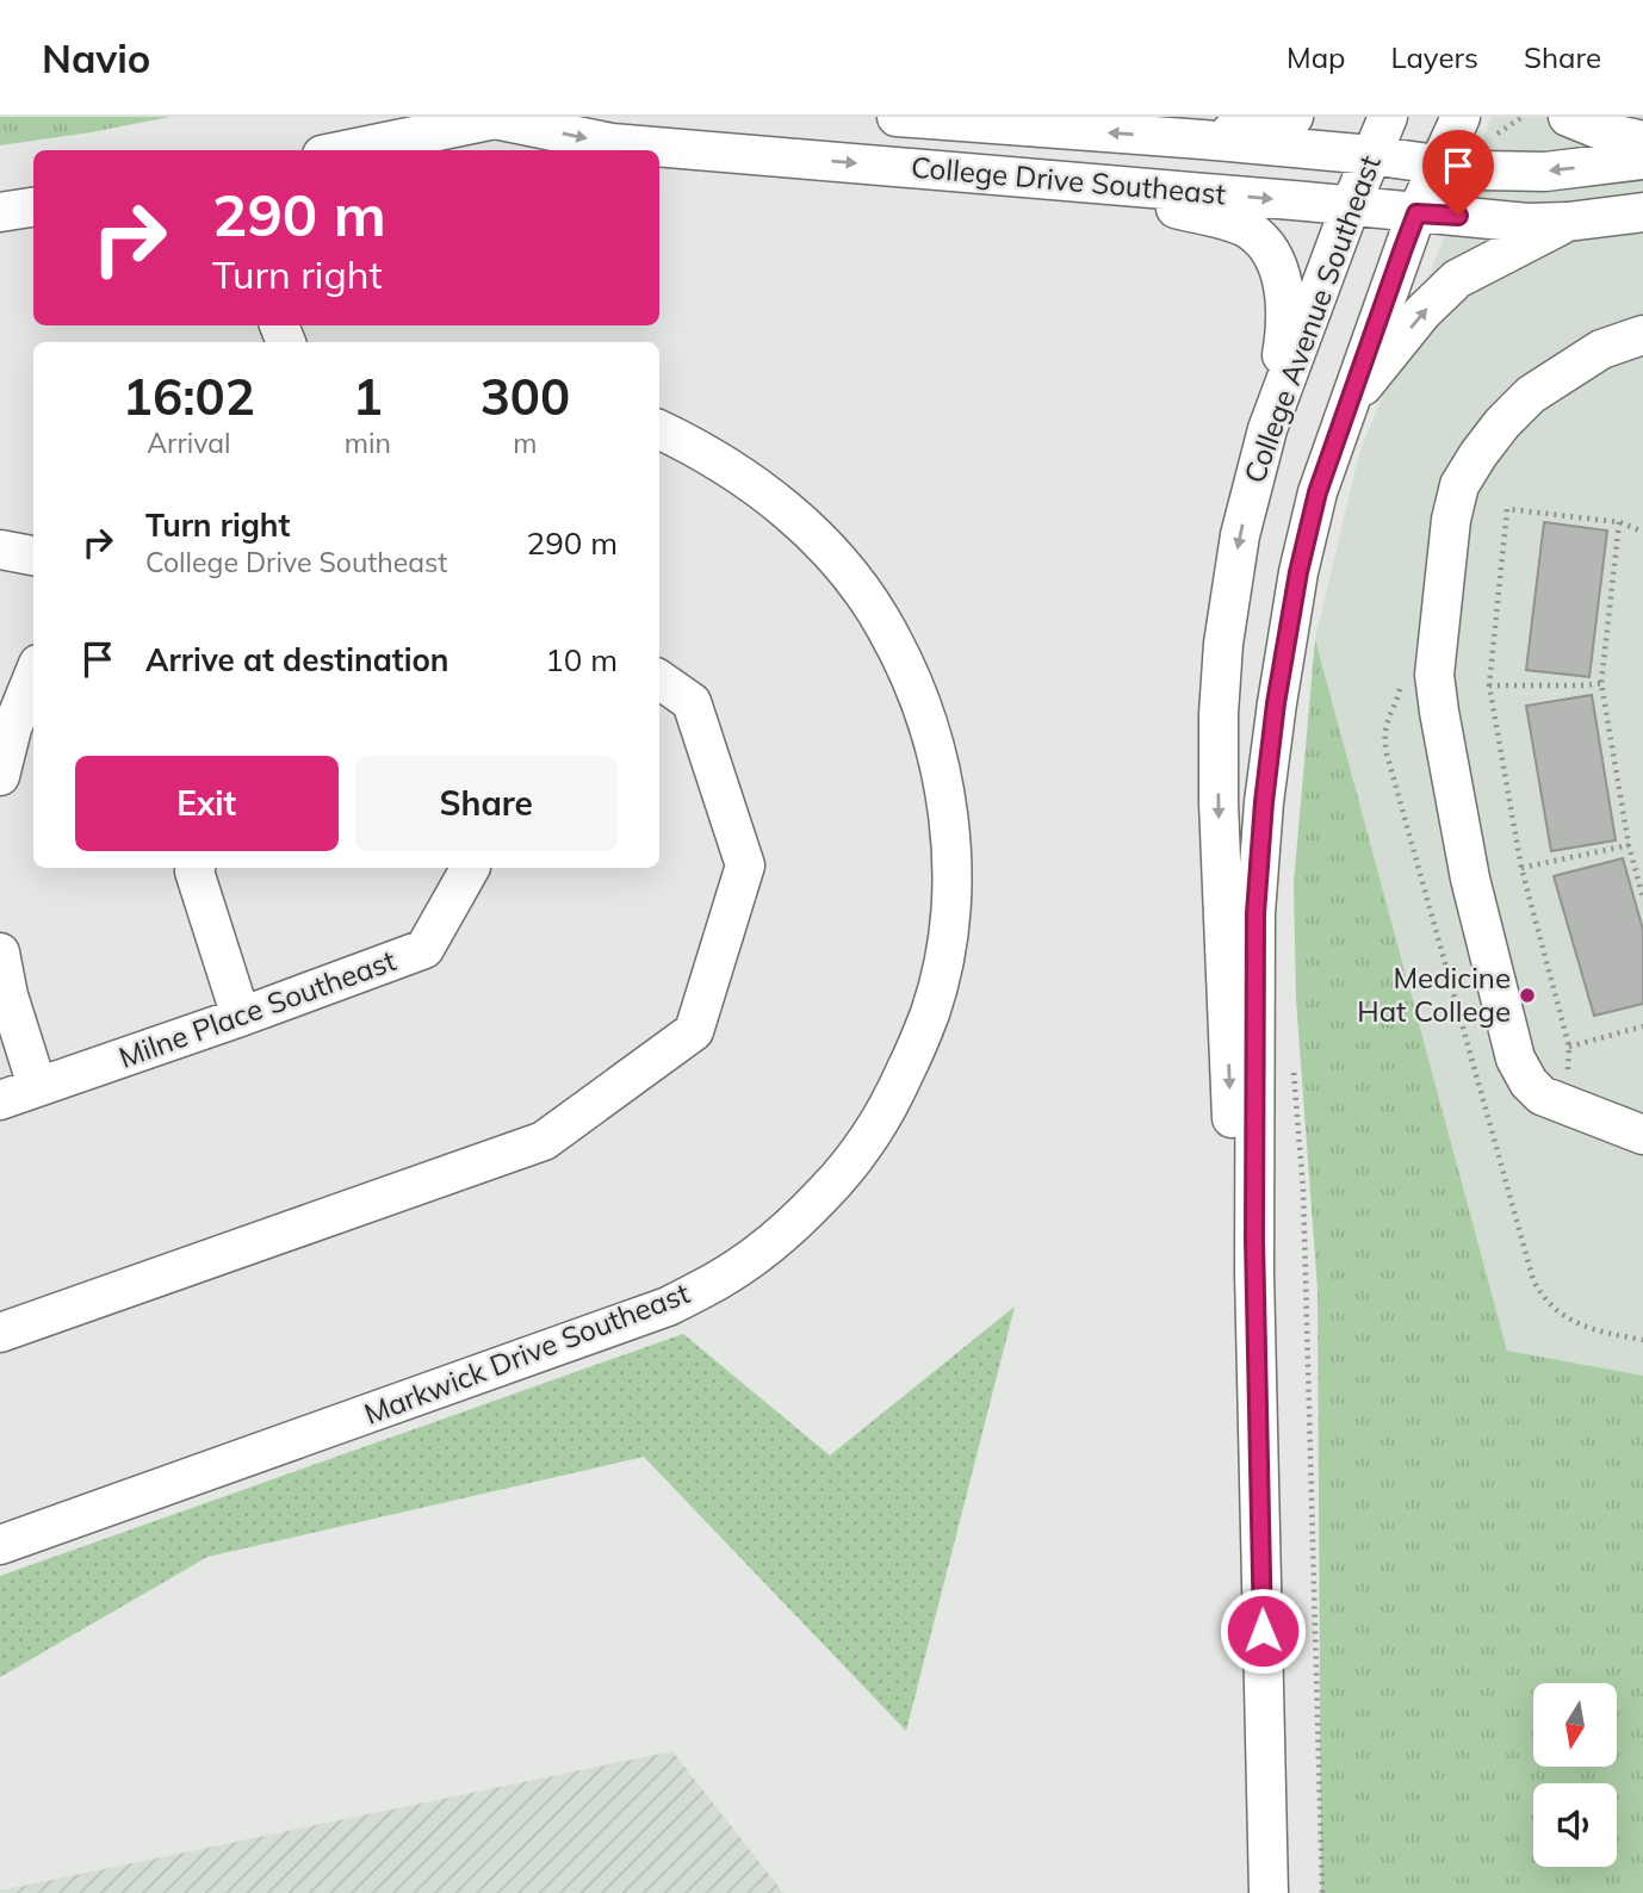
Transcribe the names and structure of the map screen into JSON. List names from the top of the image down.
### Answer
{
  "streets": {
    "street": [
      "College Drive Southeast",
      "College Avenue Southeast",
      "Milne Place Southeast",
      "Markwick Drive Southeast"
    ]
  },
  "crossings": [
    ["College Drive Southeast", "College Avenue Southeast"]
  ],
  "places": ["Medicine Hat College"],
  "north": "bottom",
  "page": {
    "header": "Navio",
    "nav": ["Map", "Layers", "Share"],
    "turn": ["290 m", "Turn right"],
    "eta": [
      "16:02",
      "Arrival",
      "1",
      "min",
      "300",
      "m"
    ],
    "list": [
      {
        "name": "Turn right",
        "note": "College Drive Southeast",
        "value": "290 m"
      },
      {
        "name": "Arrive at destination",
        "value": "10 m"
      }
    ],
    "buttons": ["Exit", "Share"]
  }
}
